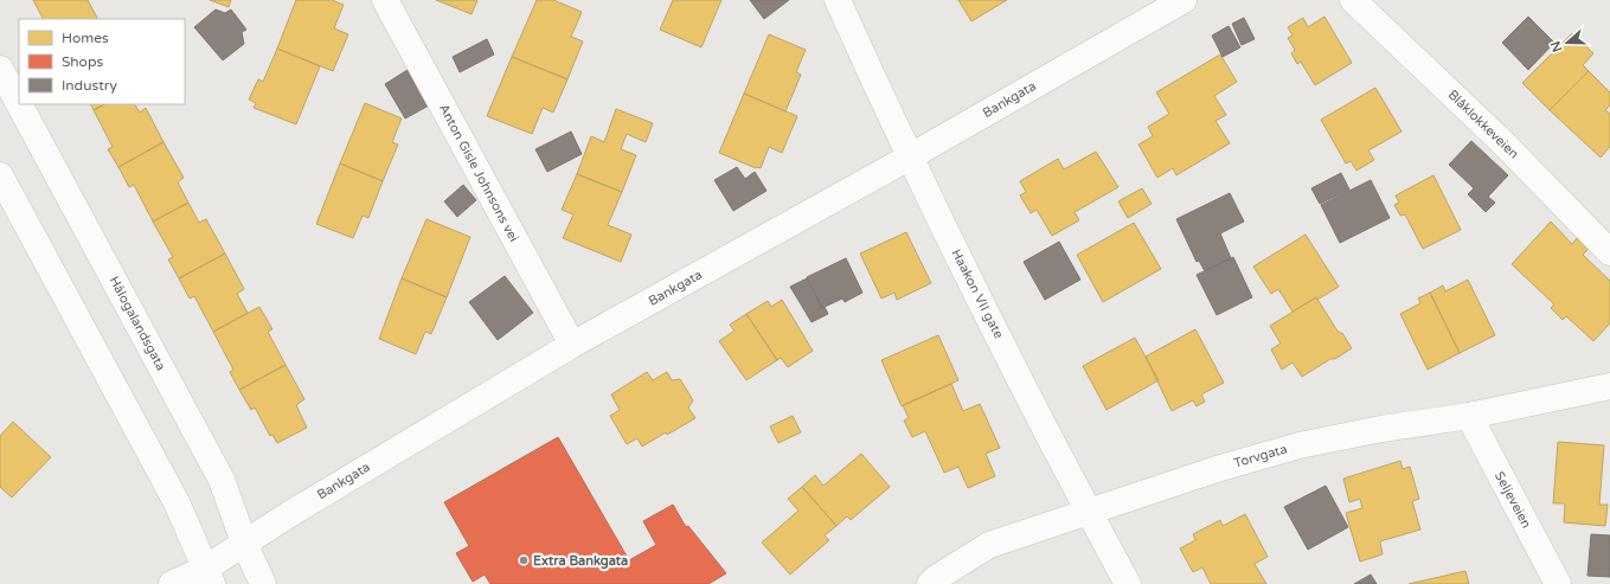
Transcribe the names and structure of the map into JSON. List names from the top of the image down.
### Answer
{
  "streets": {
    "street": [
      "Bankgata",
      "Blåklokkeveien",
      "Anton Gisle Johnsons vei",
      "Haakon VII gate",
      "Hålogalandsgata",
      "Torvgata",
      "Seljeveien"
    ]
  },
  "crossings": [
    ["Bankgata", "Anton Gisle Johnsons vei"],
    ["Bankgata", "Haakon VII gate"],
    ["Bankgata", "Hålogalandsgata"],
    ["Haakon VII gate", "Torvgata"],
    ["Torvgata", "Seljeveien"]
  ],
  "places": ["Extra Bankgata"],
  "legend": ["Homes", "Shops", "Industry"],
  "north": "left"
}
